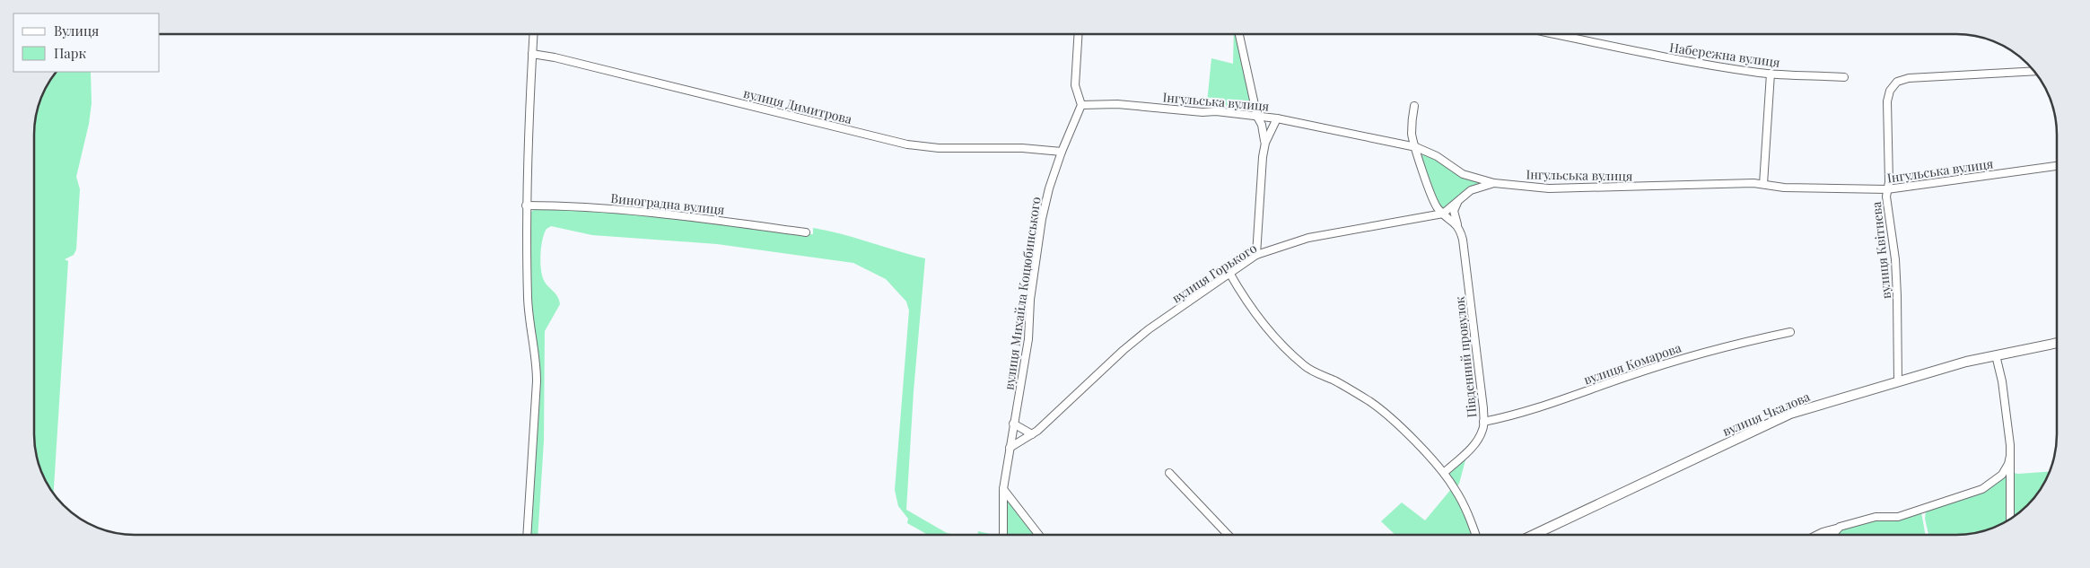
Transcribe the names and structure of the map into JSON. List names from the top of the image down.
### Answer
{
  "streets": {
    "street": [
      "Набережна вулиця",
      "Інгульська вулиця",
      "вулиця Димитрова",
      "Виноградна вулиця",
      "вулиця Квітнева",
      "вулиця Горького",
      "вулиця Михайла Коцюбинського",
      "Південний провулок",
      "вулиця Комарова",
      "вулиця Чкалова"
    ]
  },
  "crossings": [
    ["Інгульська вулиця", "вулиця Квітнева"],
    ["Інгульська вулиця", "вулиця Горького"],
    ["Інгульська вулиця", "вулиця Михайла Коцюбинського"],
    ["вулиця Димитрова", "вулиця Михайла Коцюбинського"],
    ["вулиця Квітнева", "вулиця Чкалова"],
    ["вулиця Горького", "вулиця Михайла Коцюбинського"],
    ["вулиця Горького", "Південний провулок"],
    ["Південний провулок", "вулиця Комарова"]
  ],
  "legend": ["Вулиця", "Парк"]
}
